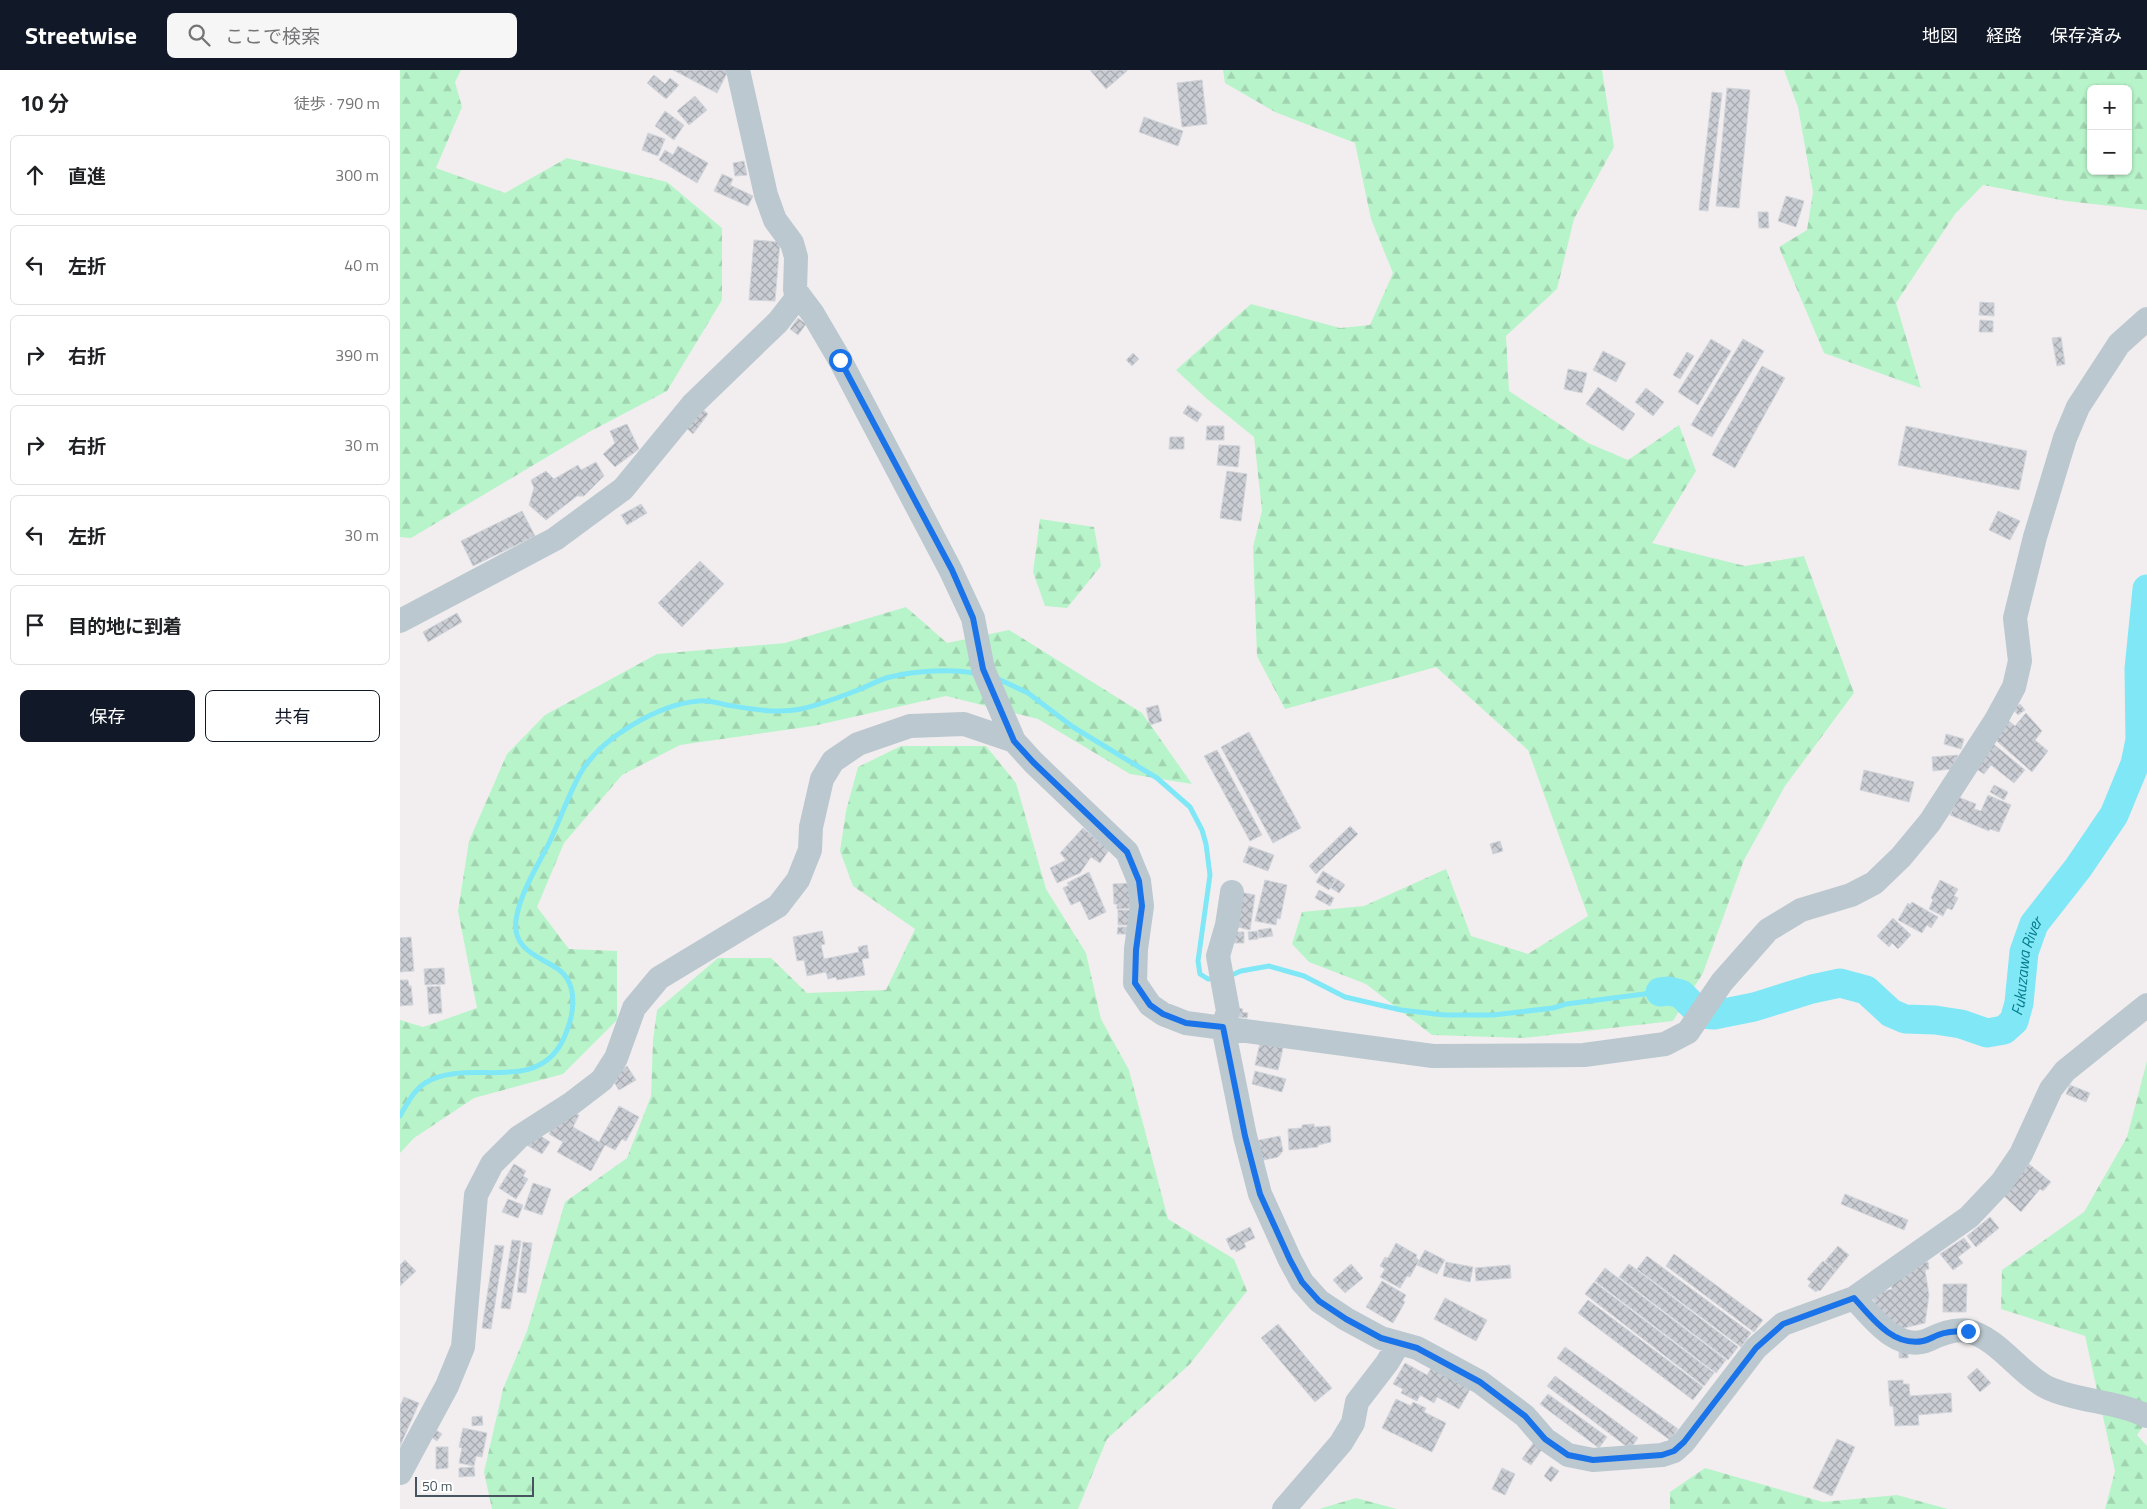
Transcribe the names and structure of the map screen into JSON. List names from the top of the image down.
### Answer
{
  "water": ["Fukuzawa River"],
  "scale_bar": "50 m",
  "page": {
    "header": "Streetwise",
    "search": "ここで検索",
    "nav": ["地図", "経路", "保存済み"],
    "heading": ["10 分", "徒歩 · 790 m"],
    "map_buttons": ["+", "−"],
    "list": [
      ["直進", "300 m"],
      ["左折", "40 m"],
      ["右折", "390 m"],
      ["右折", "30 m"],
      ["左折", "30 m"],
      "目的地に到着"
    ],
    "buttons": ["保存", "共有"],
    "scale": "50 m"
  }
}
